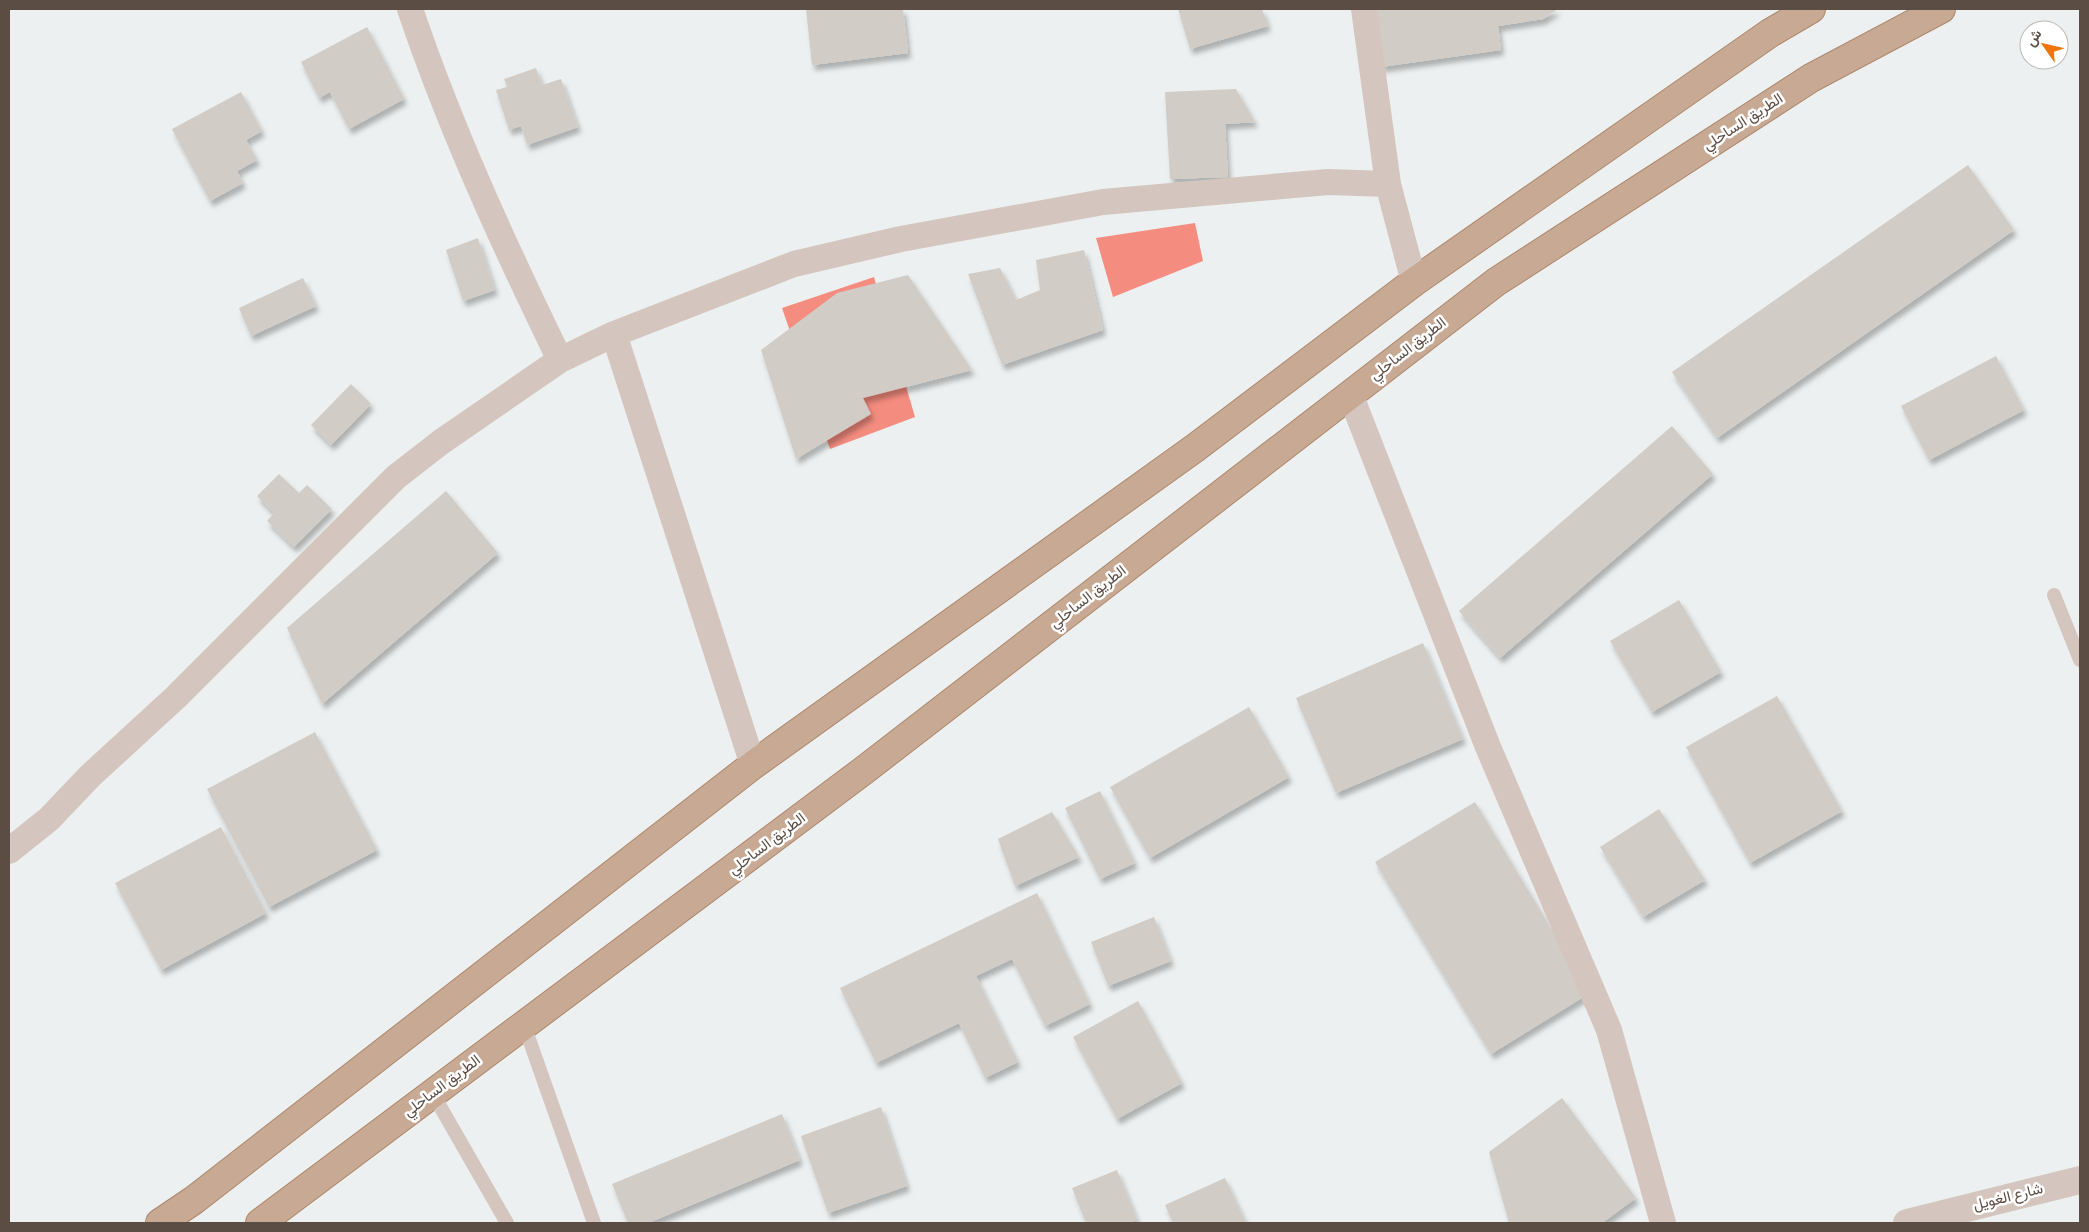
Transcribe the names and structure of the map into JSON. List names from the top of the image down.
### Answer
{
  "streets": {
    "highway": ["الطريق الساحلي"],
    "street": ["شارع الغويل"]
  },
  "north": "top left"
}
